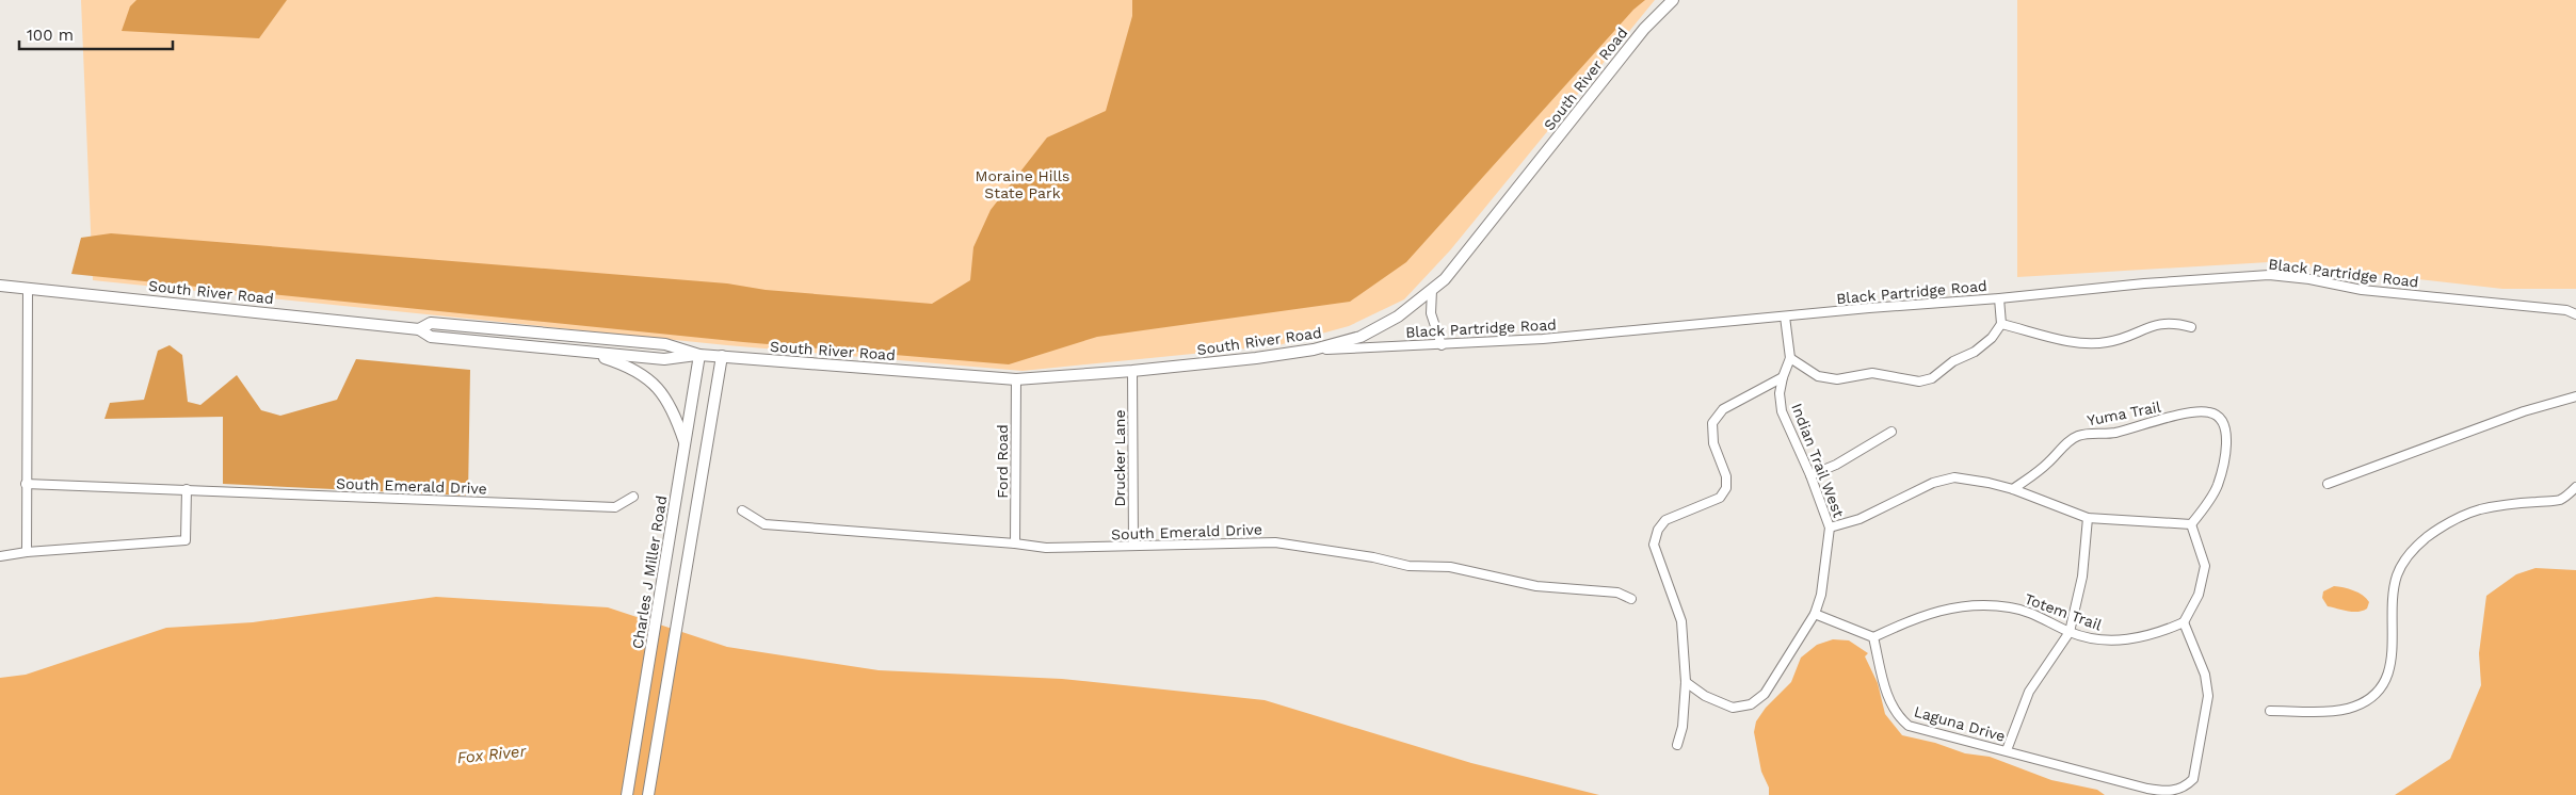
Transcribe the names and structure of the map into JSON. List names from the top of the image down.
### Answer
{
  "streets": {
    "street": [
      "South River Road",
      "Black Partridge Road",
      "Yuma Trail",
      "Drucker Lane",
      "Indian Trail West",
      "Ford Road",
      "South Emerald Drive",
      "Charles J Miller Road",
      "Totem Trail",
      "Laguna Drive"
    ]
  },
  "crossings": [
    ["South River Road", "Black Partridge Road"],
    ["South River Road", "Drucker Lane"],
    ["South River Road", "Ford Road"],
    ["South River Road", "Charles J Miller Road"],
    ["Black Partridge Road", "Indian Trail West"],
    ["Drucker Lane", "South Emerald Drive"],
    ["Ford Road", "South Emerald Drive"],
    ["Totem Trail", "Laguna Drive"]
  ],
  "water": ["Fox River"],
  "parks": ["Moraine Hills State Park"],
  "scale_bar": "100 m"
}
